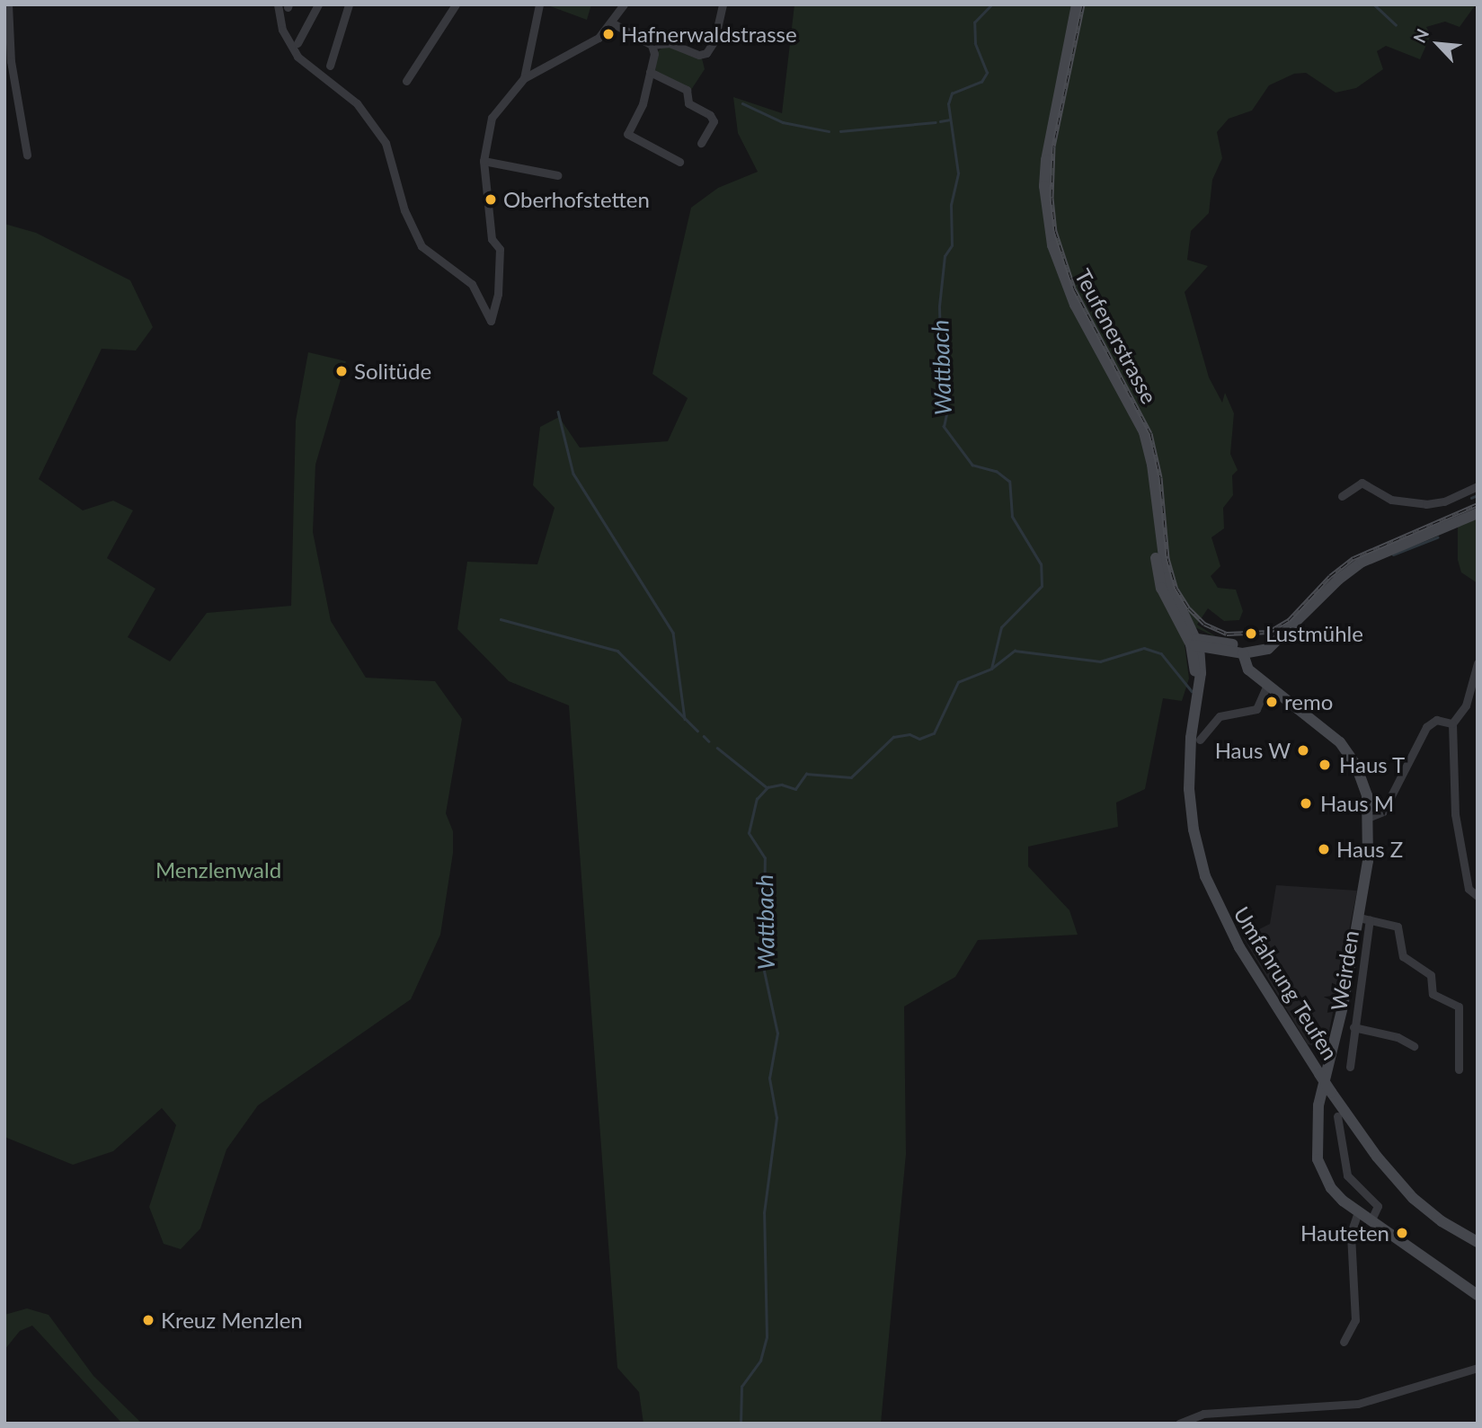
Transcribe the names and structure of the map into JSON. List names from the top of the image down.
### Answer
{
  "streets": {
    "main road": ["Teufenerstrasse", "Umfahrung Teufen"],
    "street": ["Weirden"]
  },
  "crossings": [
    ["Teufenerstrasse", "Umfahrung Teufen"]
  ],
  "water": ["Wattbach"],
  "parks": ["Menzlenwald"],
  "places": [
    "Hafnerwaldstrasse",
    "Oberhofstetten",
    "Solitüde",
    "Lustmühle",
    "remo",
    "Haus W",
    "Haus T",
    "Haus M",
    "Haus Z",
    "Hauteten",
    "Kreuz Menzlen"
  ],
  "north": "top left"
}
